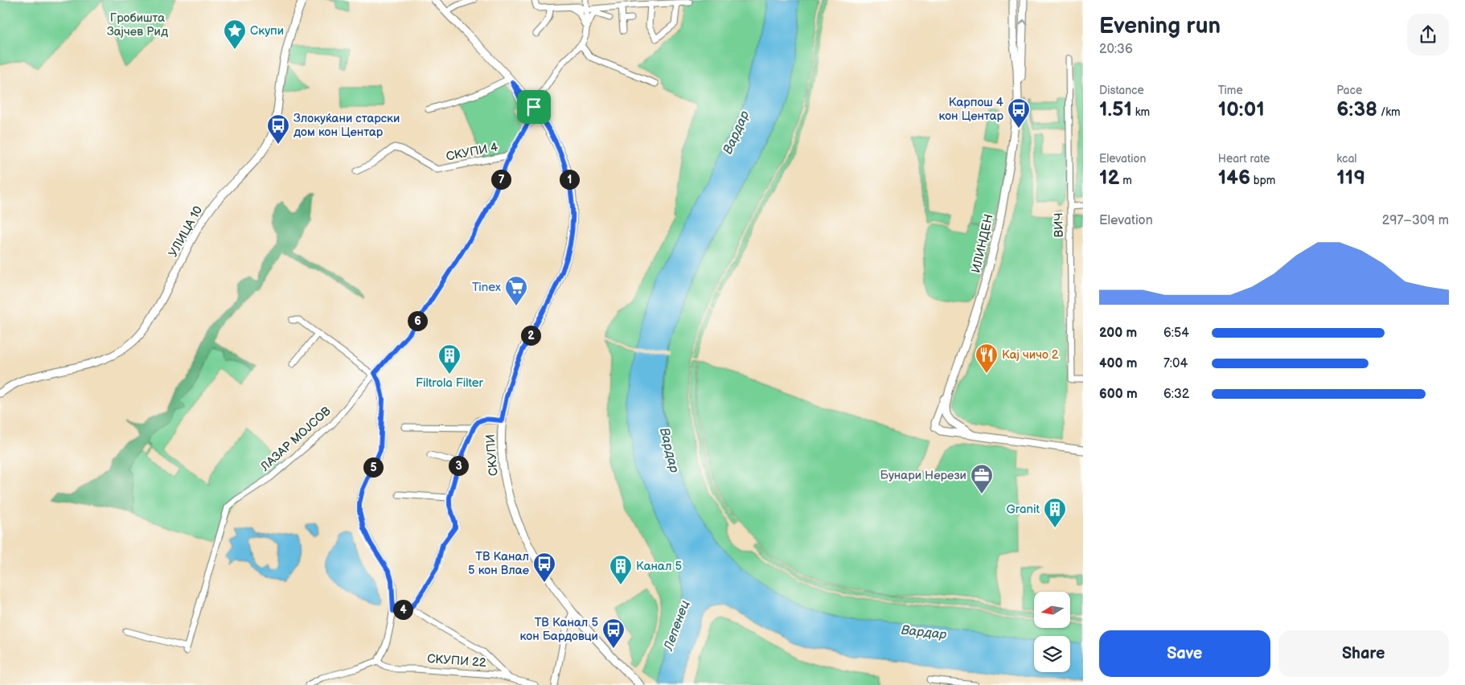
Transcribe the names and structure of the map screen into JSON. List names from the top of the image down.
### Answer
{
  "streets": {
    "street": [
      "CКУПИ 4",
      "ВИЧ",
      "УЛИЦА 10",
      "ИЛИНДЕН",
      "ЛАЗАР МОЈСОВ",
      "СКУПИ",
      "СКУПИ 22"
    ]
  },
  "crossings": [
    ["CКУПИ 4", "ЛАЗАР МОЈСОВ"],
    ["ЛАЗАР МОЈСОВ", "СКУПИ"]
  ],
  "water": ["Вардар", "Лепенец"],
  "parks": ["Гробишта Зајчев Рид"],
  "places": {
    "place": ["Скупи"],
    "bus stop": [
      "Карпош 4 кон Центар",
      "Злокуќани старски дом кон Центар",
      "ТВ Канал 5 кон Влае",
      "ТВ Канал 5 кон Бардовци"
    ],
    "supermarket": ["Tinex"],
    "restaurant": ["Кај чичо 2"],
    "building": ["Filtrola Filter", "Granit", "Канал 5"],
    "office": ["Бунари Нерези"]
  },
  "north": "left",
  "page": {
    "heading": ["Evening run", "20:36"],
    "stats": [
      ["Distance", "1.51 km"],
      ["Time", "10:01"],
      ["Pace", "6:38 /km"],
      ["Elevation", "12 m"],
      ["Heart rate", "146 bpm"],
      ["kcal", "119"]
    ],
    "pins": [
      "1",
      "7",
      "6",
      "2",
      "3",
      "5",
      "4"
    ],
    "chart": ["Elevation", "297–309 m"],
    "list": [
      {
        "name": "200 m",
        "note": "6:54"
      },
      {
        "name": "400 m",
        "note": "7:04"
      },
      {
        "name": "600 m",
        "note": "6:32"
      }
    ],
    "buttons": ["Save", "Share"]
  }
}
